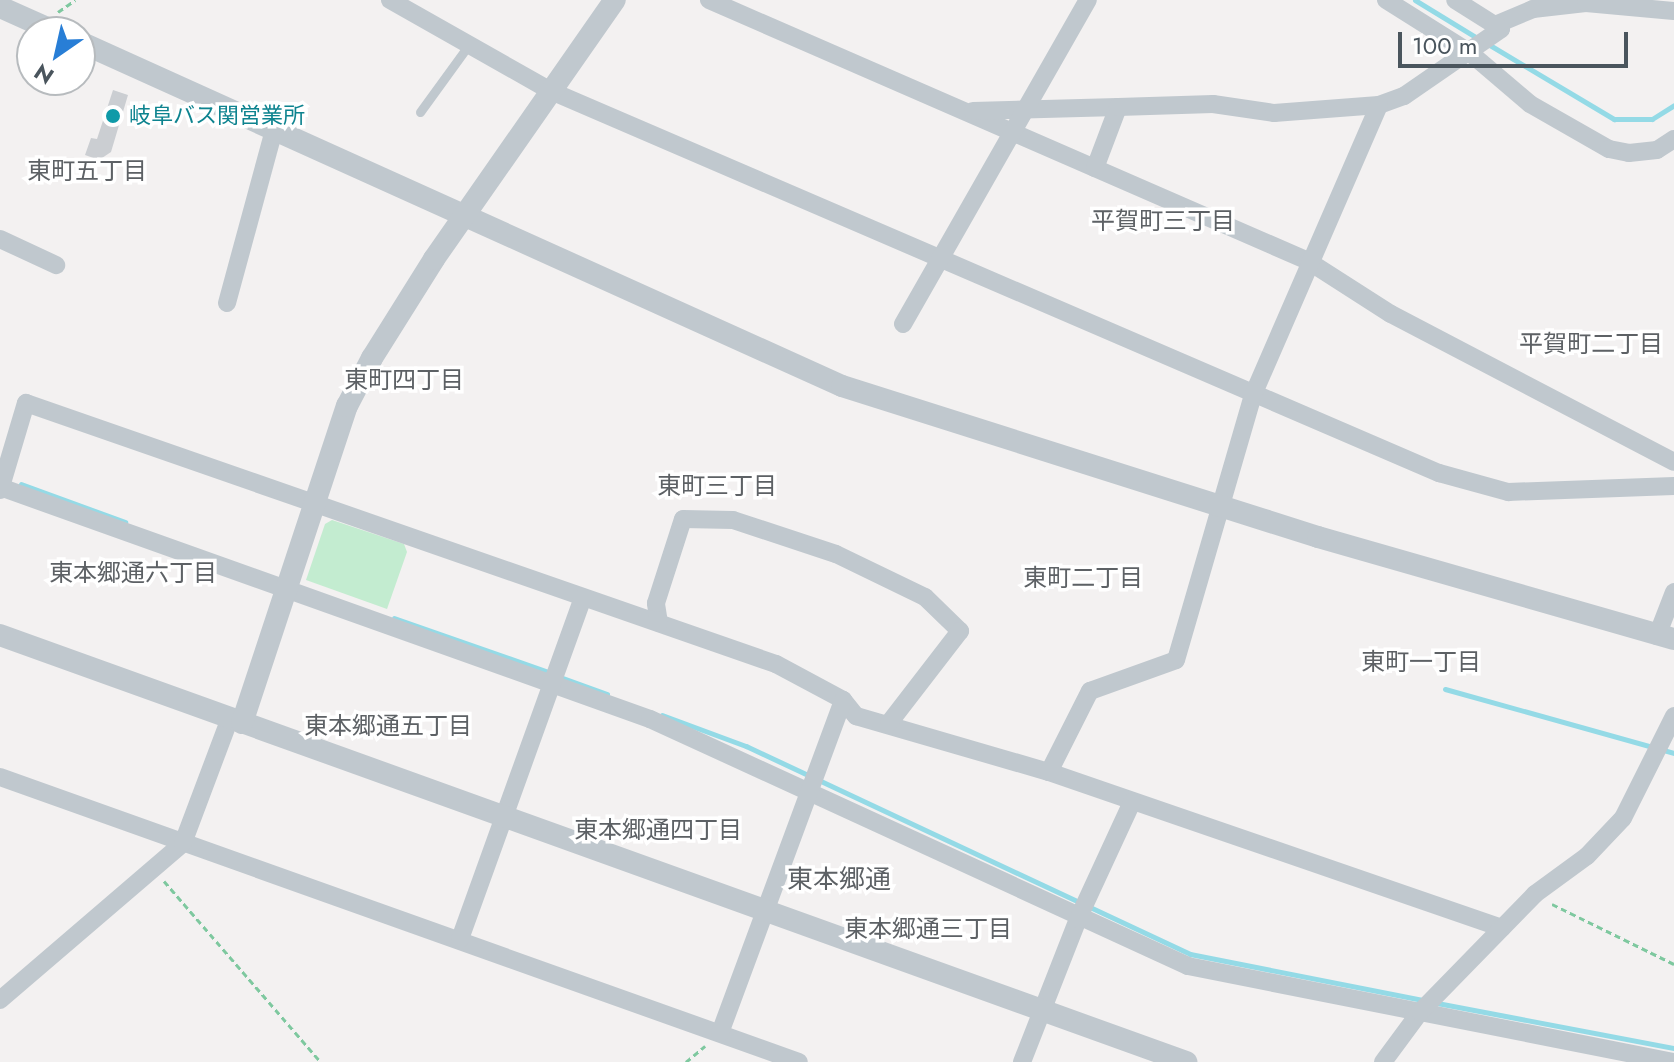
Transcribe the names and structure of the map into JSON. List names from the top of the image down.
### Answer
{
  "districts": [
    "東町五丁目",
    "平賀町三丁目",
    "平賀町二丁目",
    "東町四丁目",
    "東町三丁目",
    "東本郷通六丁目",
    "東町二丁目",
    "東町一丁目",
    "東本郷通五丁目",
    "東本郷通四丁目",
    "東本郷通",
    "東本郷通三丁目"
  ],
  "places": ["岐阜バス関営業所"],
  "scale_bar": "100 m",
  "north": "bottom left"
}
